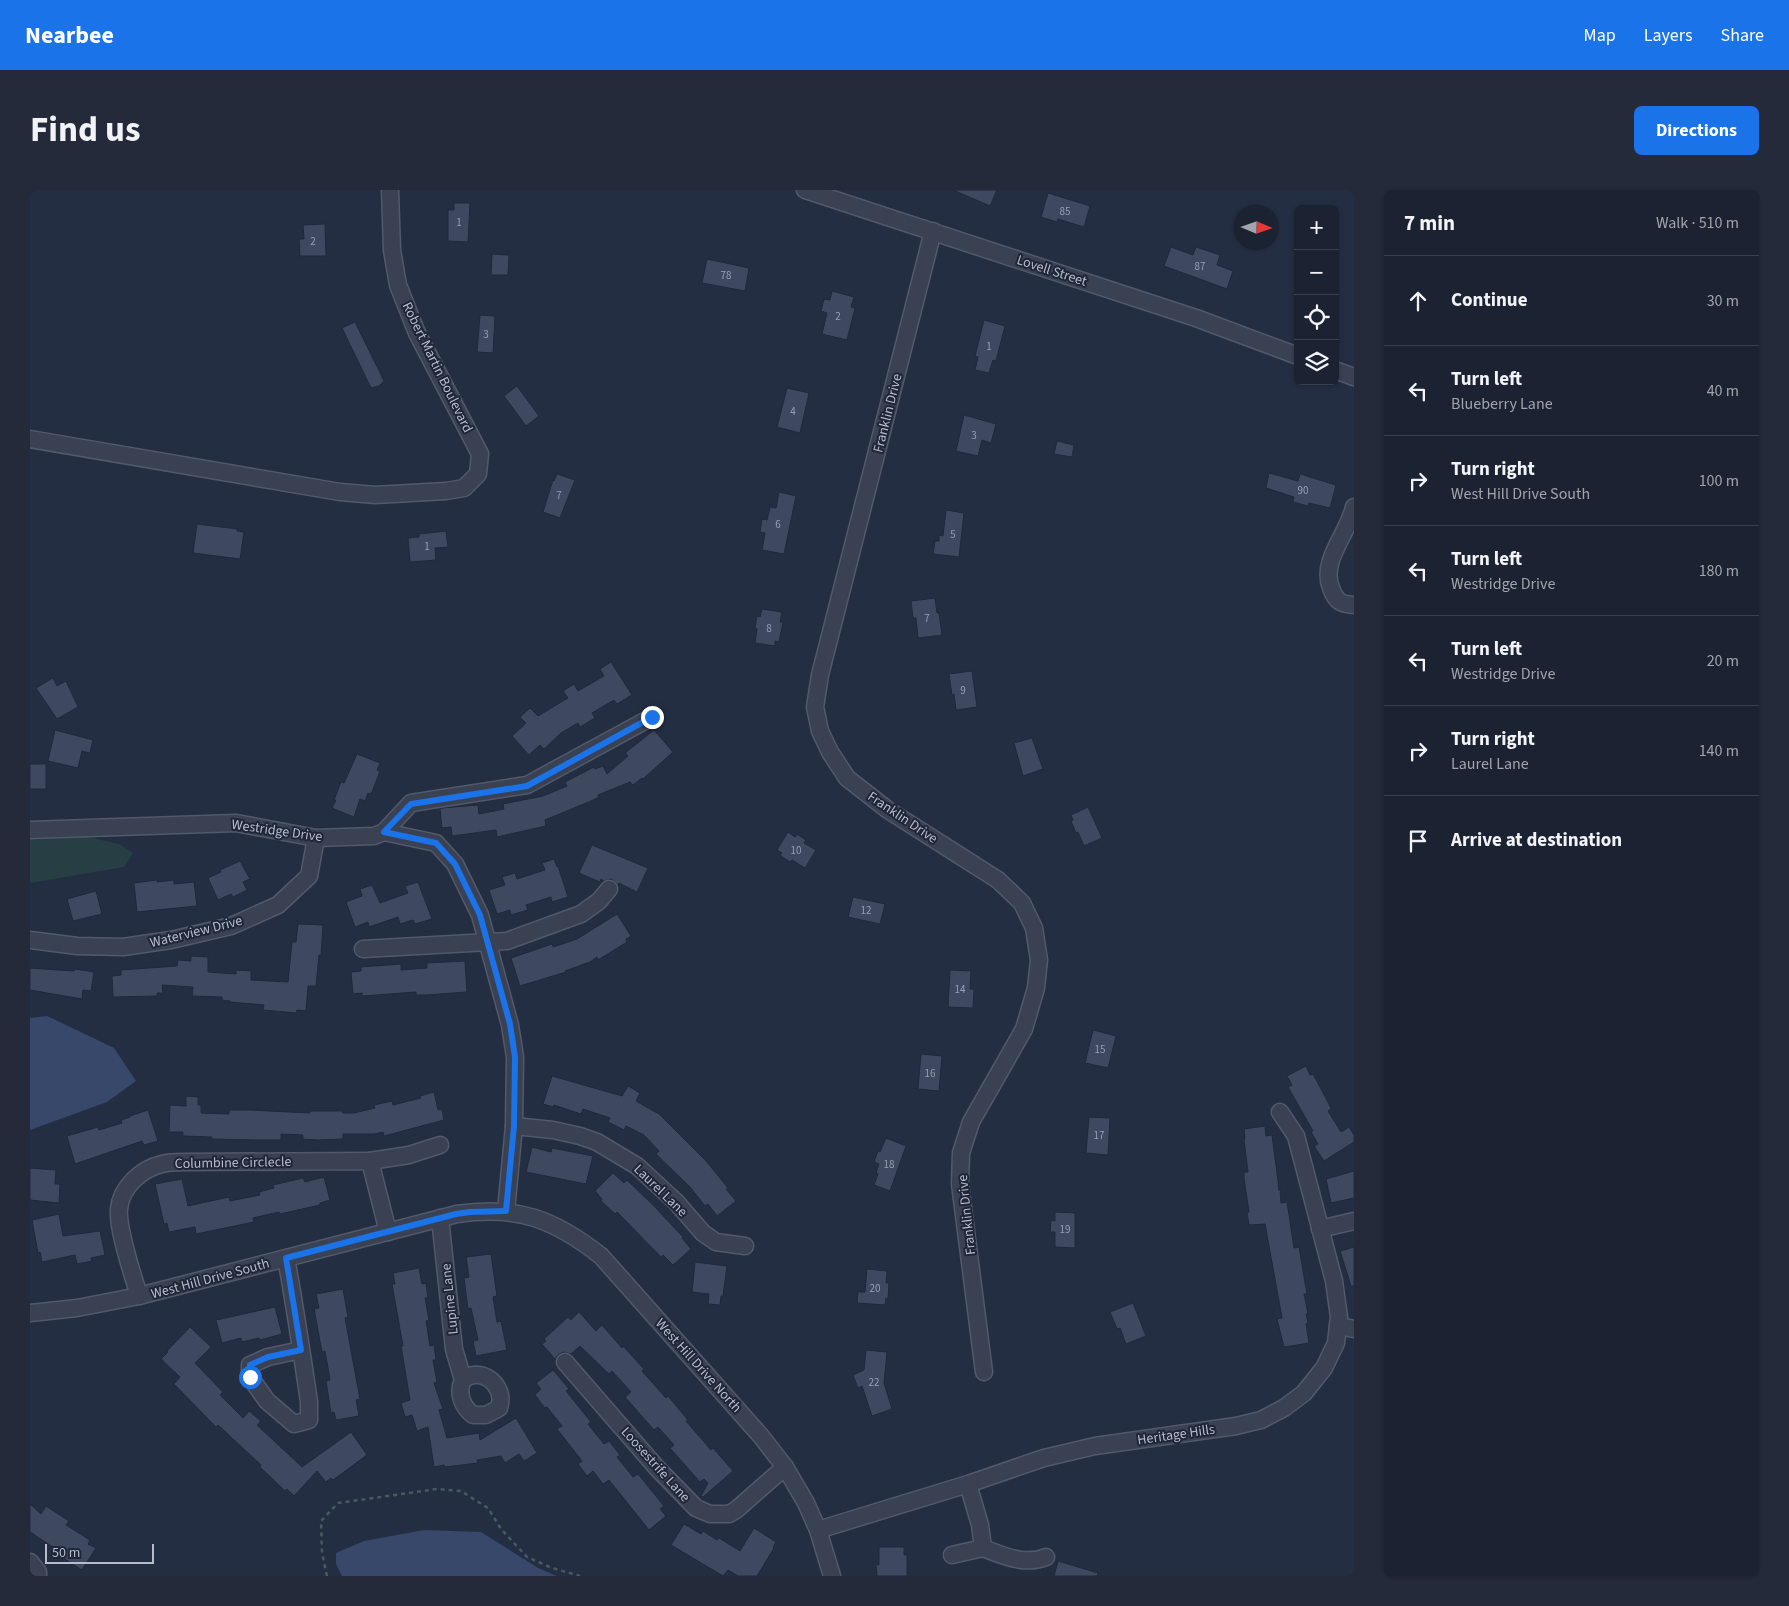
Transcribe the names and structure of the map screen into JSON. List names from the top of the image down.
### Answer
{
  "streets": {
    "street": [
      "Lovell Street",
      "Robert Martin Boulevard",
      "Franklin Drive",
      "Westridge Drive",
      "Waterview Drive",
      "Columbine Circlecle",
      "Laurel Lane",
      "West Hill Drive South",
      "Lupine Lane",
      "West Hill Drive North",
      "Heritage Hills",
      "Loosestrife Lane"
    ]
  },
  "crossings": [
    ["Lovell Street", "Franklin Drive"],
    ["Westridge Drive", "Waterview Drive"],
    ["Westridge Drive", "Laurel Lane"],
    ["Westridge Drive", "West Hill Drive South"],
    ["Westridge Drive", "West Hill Drive North"],
    ["Columbine Circlecle", "West Hill Drive South"],
    ["West Hill Drive South", "Lupine Lane"],
    ["West Hill Drive South", "West Hill Drive North"],
    ["West Hill Drive North", "Heritage Hills"],
    ["West Hill Drive North", "Loosestrife Lane"]
  ],
  "house_numbers": [
    "85",
    "1",
    "2",
    "87",
    "78",
    "2",
    "3",
    "1",
    "4",
    "3",
    "90",
    "7",
    "6",
    "5",
    "1",
    "7",
    "8",
    "9",
    "10",
    "12",
    "14",
    "15",
    "16",
    "17",
    "18",
    "19",
    "20",
    "22"
  ],
  "scale_bar": "50 m",
  "north": "right",
  "page": {
    "header": "Nearbee",
    "nav": ["Map", "Layers", "Share"],
    "title": "Find us",
    "buttons": "Directions",
    "heading": ["7 min", "Walk · 510 m"],
    "map_buttons": ["+", "−"],
    "list": [
      ["Continue", "30 m"],
      ["Turn left", "Blueberry Lane", "40 m"],
      ["Turn right", "West Hill Drive South", "100 m"],
      ["Turn left", "Westridge Drive", "180 m"],
      ["Turn left", "Westridge Drive", "20 m"],
      ["Turn right", "Laurel Lane", "140 m"],
      "Arrive at destination"
    ],
    "scale": "50 m"
  }
}
